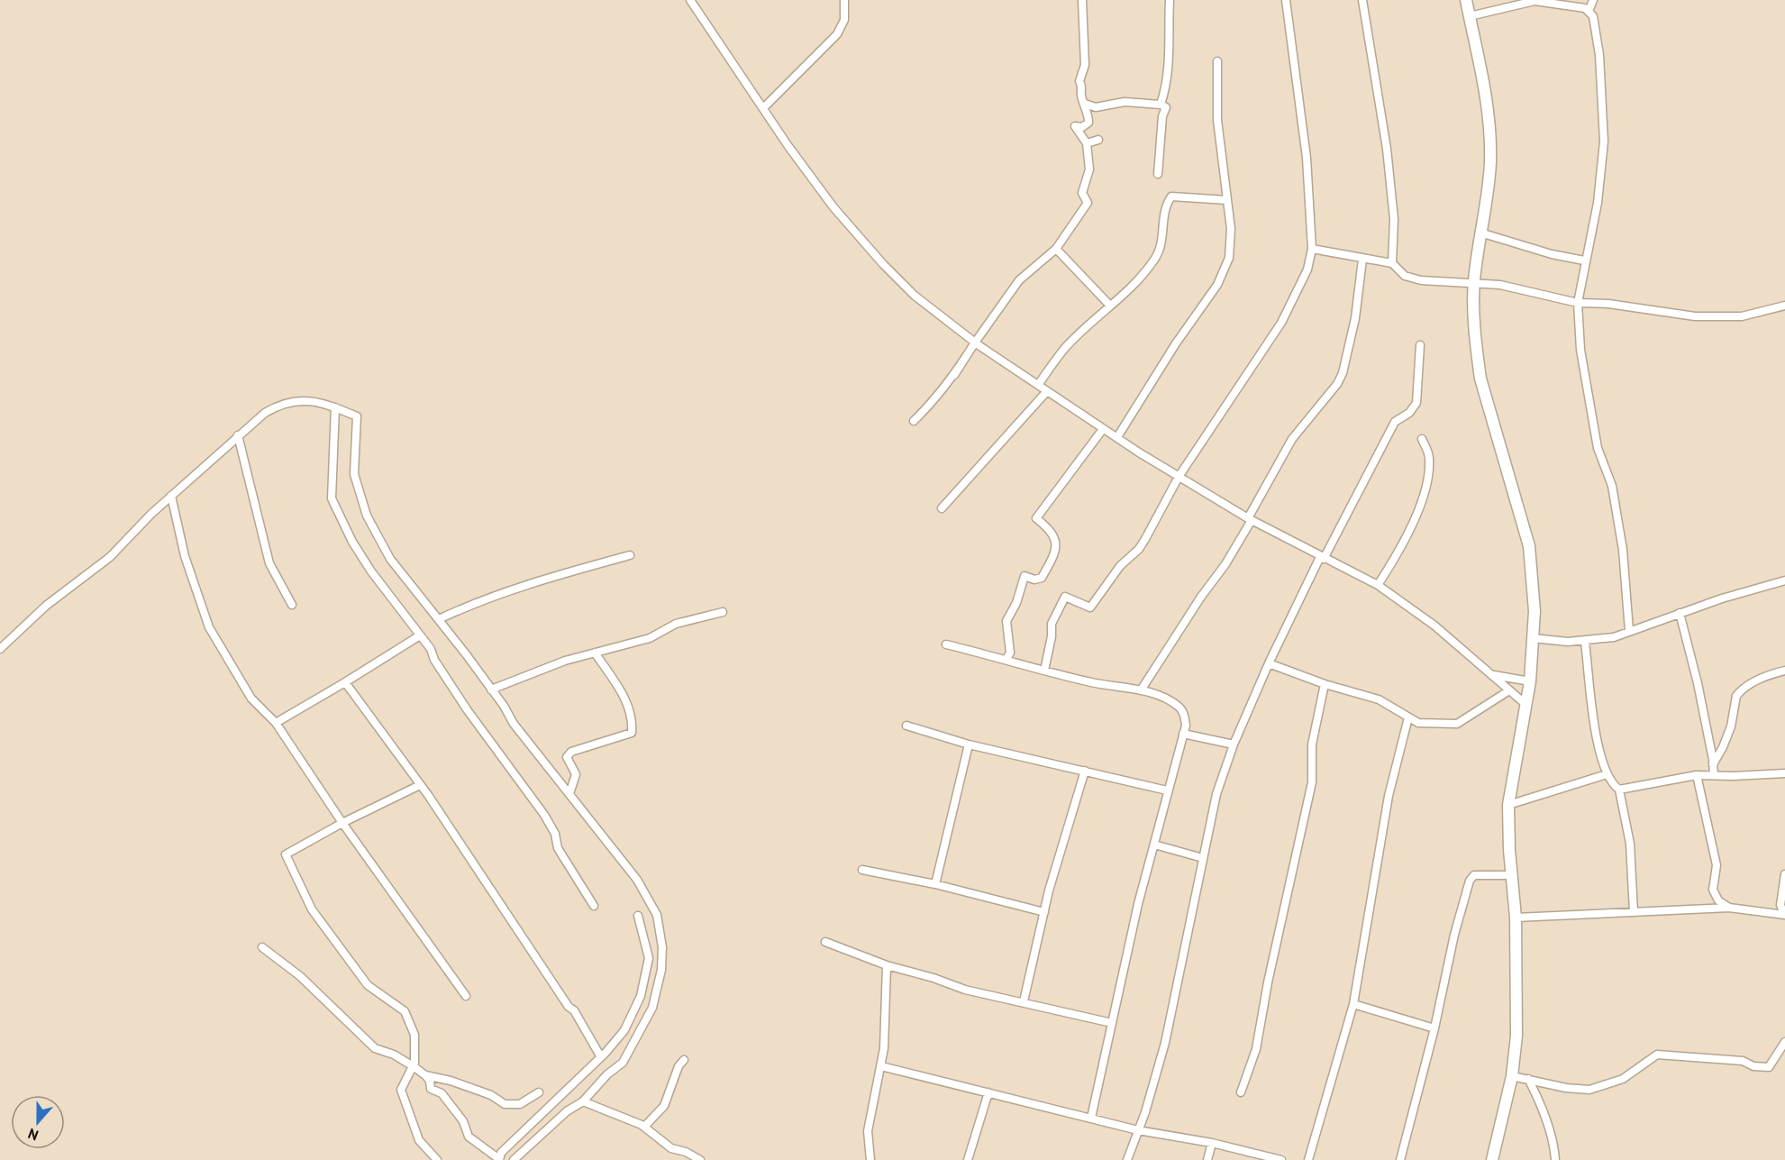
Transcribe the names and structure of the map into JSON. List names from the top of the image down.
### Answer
{
  "north": "bottom"
}
